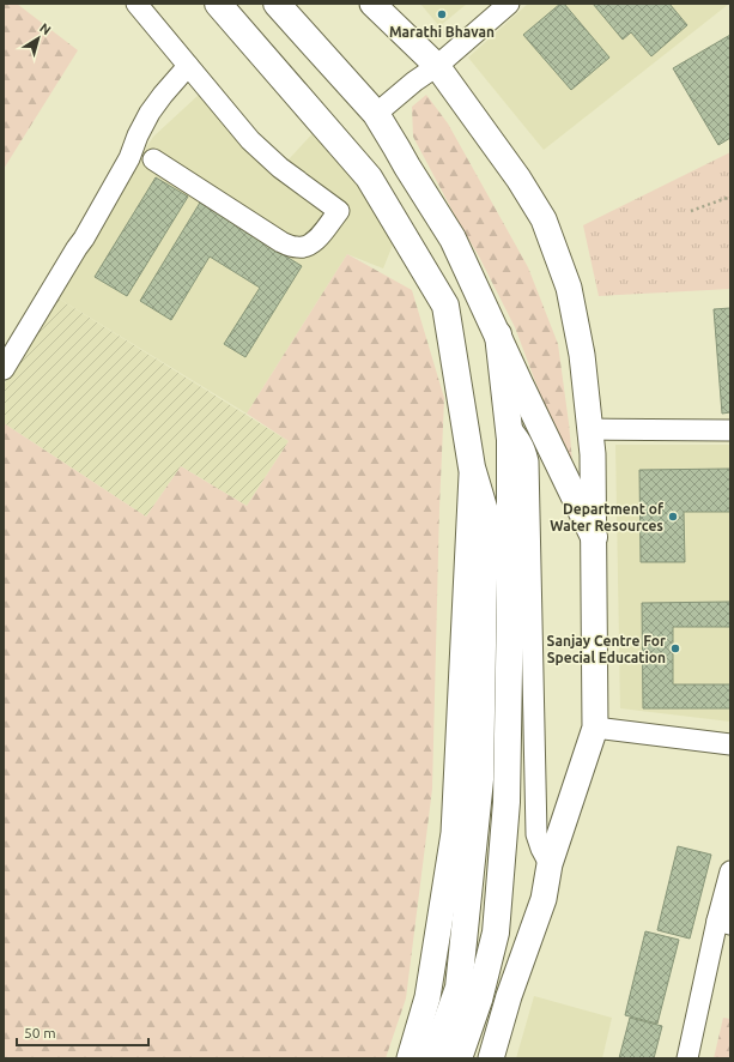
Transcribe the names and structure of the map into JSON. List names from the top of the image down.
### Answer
{
  "places": ["Marathi Bhavan", "Department of Water Resources", "Sanjay Centre For Special Education"],
  "scale_bar": "50 m",
  "north": "top right"
}
